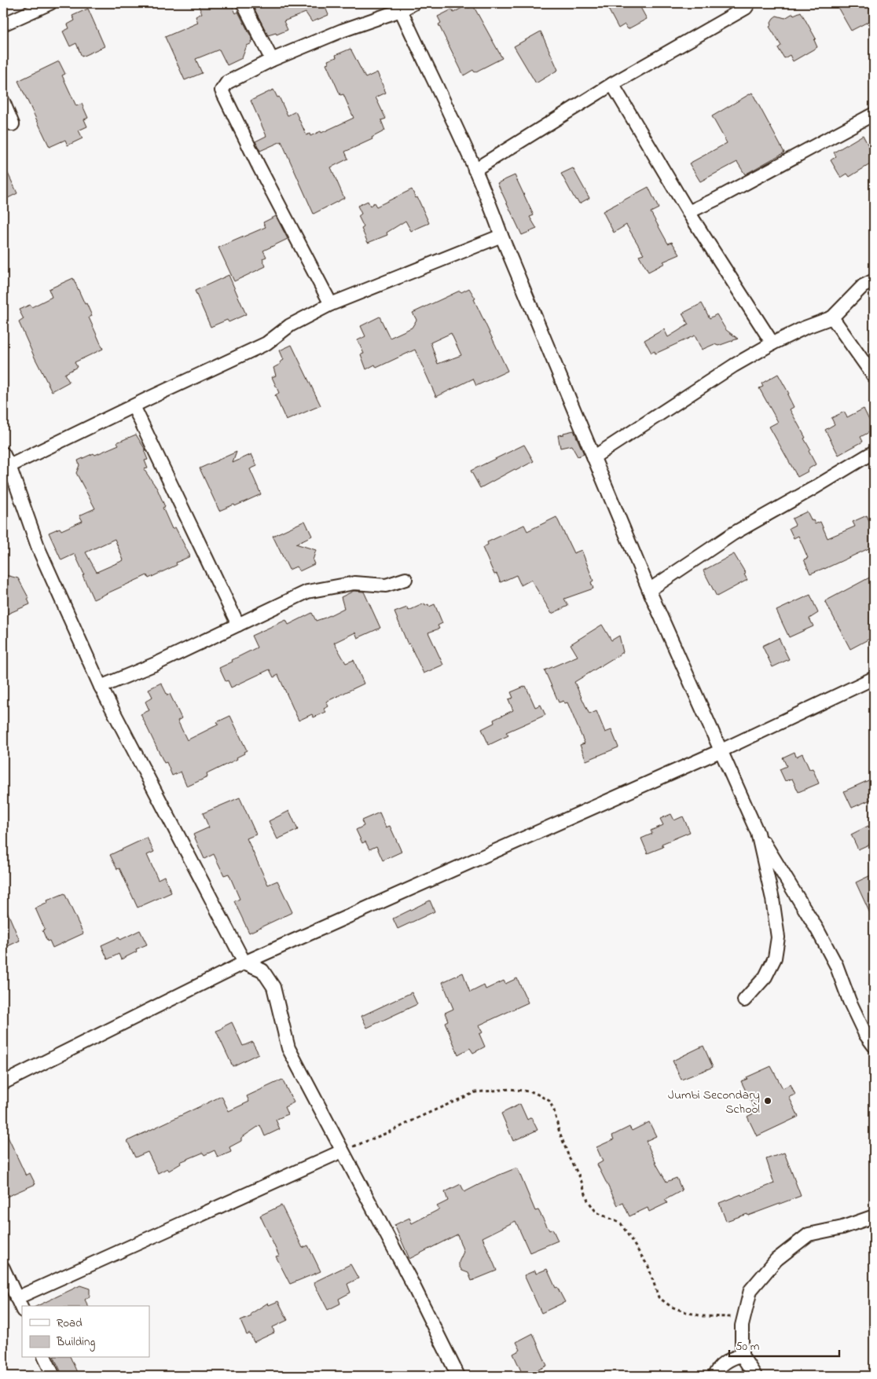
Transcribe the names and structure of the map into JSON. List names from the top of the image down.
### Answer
{
  "places": ["Jumbi Secondary School"],
  "legend": ["Road", "Building"],
  "scale_bar": "50 m"
}
